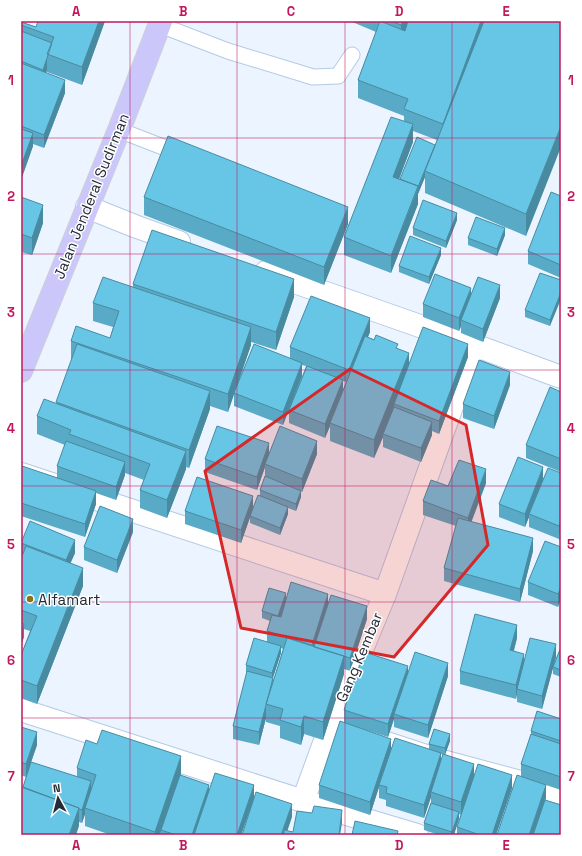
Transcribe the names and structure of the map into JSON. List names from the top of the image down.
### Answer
{
  "streets": {
    "highway": ["Jalan Jenderal Sudirman"],
    "street": ["Gang Kembar"]
  },
  "places": ["Alfamart"],
  "north": "top",
  "grid": {
    "columns": [
      "A",
      "B",
      "C",
      "D",
      "E"
    ],
    "rows": [
      "1",
      "2",
      "3",
      "4",
      "5",
      "6",
      "7"
    ]
  }
}
